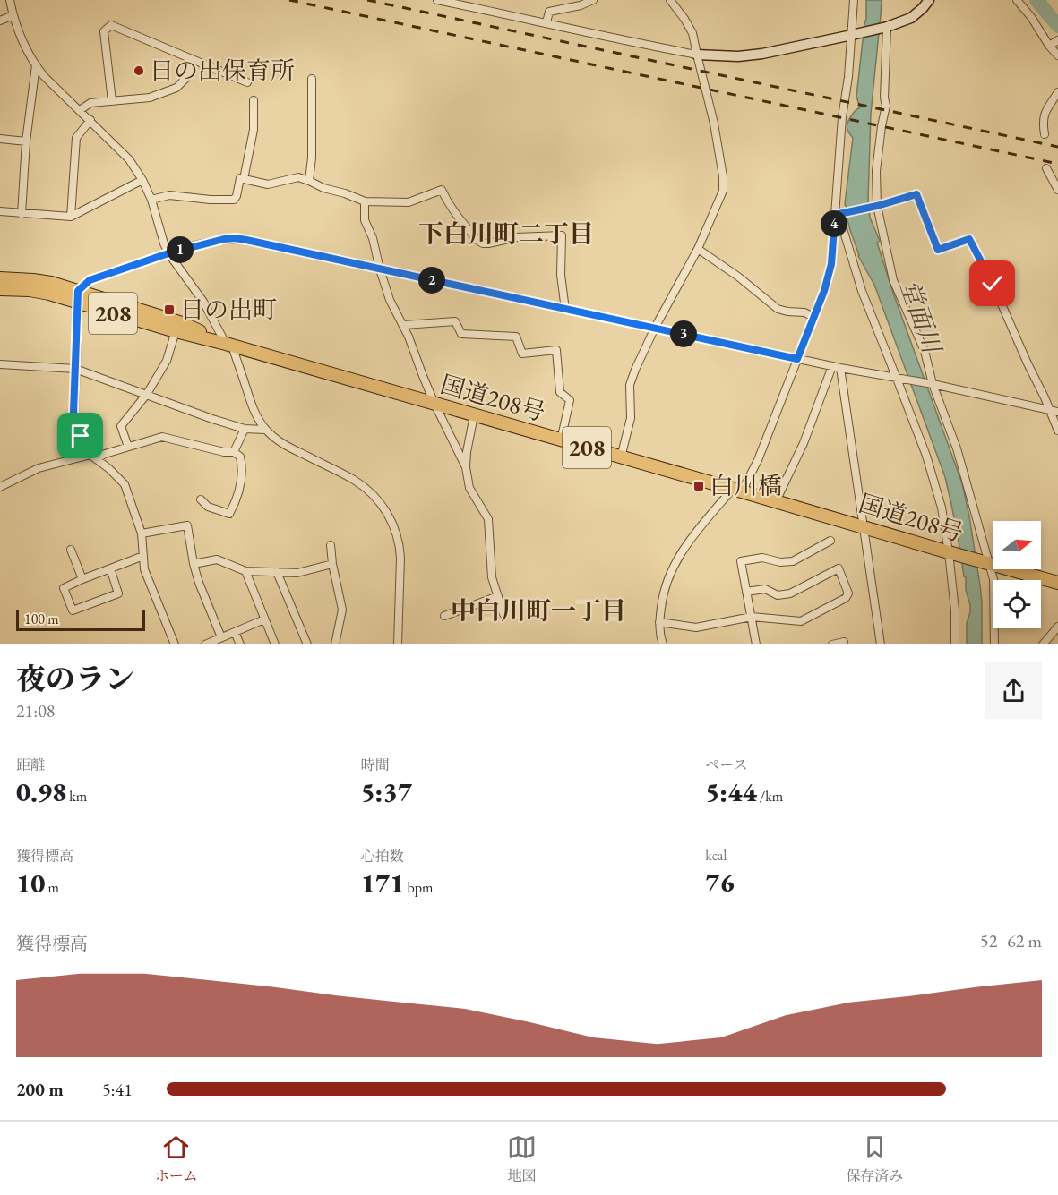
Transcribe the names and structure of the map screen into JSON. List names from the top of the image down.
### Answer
{
  "streets": {
    "highway": ["208", "国道208号"]
  },
  "districts": ["下白川町二丁目", "中白川町一丁目"],
  "water": ["堂面川"],
  "places": {
    "other": ["日の出保育所"],
    "transit": ["日の出町", "白川橋"]
  },
  "scale_bar": "100 m",
  "north": "right",
  "page": {
    "pins": [
      "4",
      "1",
      "2",
      "3"
    ],
    "scale": "100 m",
    "heading": ["夜のラン", "21:08"],
    "stats": [
      ["距離", "0.98 km"],
      ["時間", "5:37"],
      ["ペース", "5:44 /km"],
      ["獲得標高", "10 m"],
      ["心拍数", "171 bpm"],
      ["kcal", "76"]
    ],
    "chart": ["獲得標高", "52–62 m"],
    "list": [
      {
        "name": "200 m",
        "note": "5:41"
      }
    ],
    "tabs": ["ホーム", "地図", "保存済み"]
  }
}
